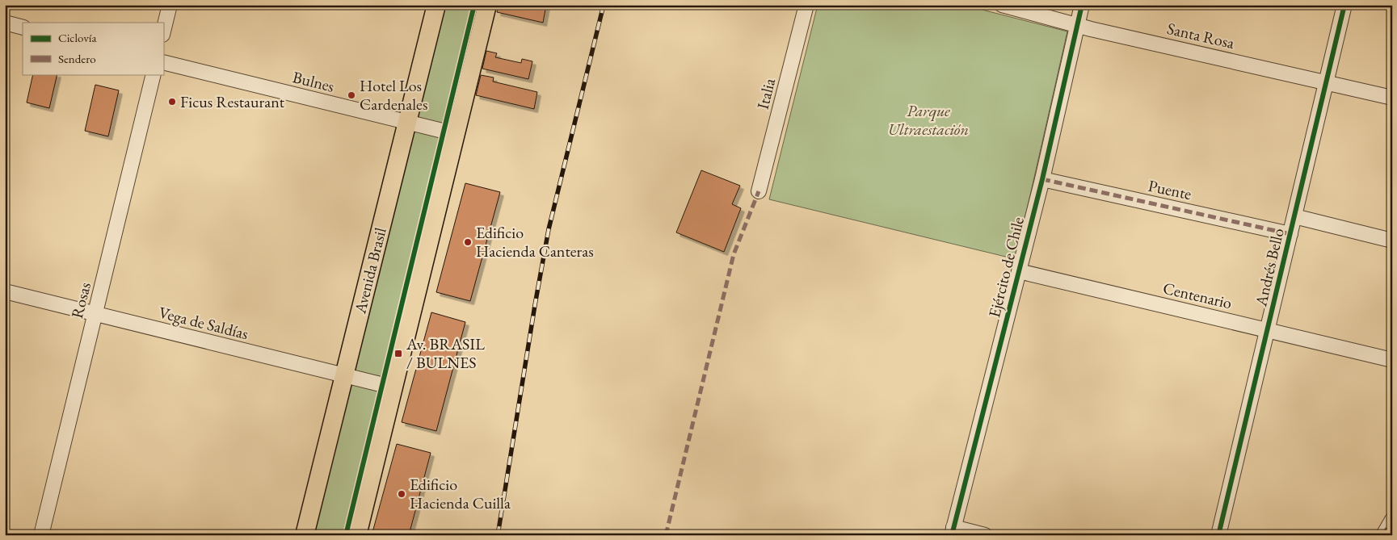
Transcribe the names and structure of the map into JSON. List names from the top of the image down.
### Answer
{
  "streets": {
    "main road": ["Avenida Brasil"],
    "street": [
      "Santa Rosa",
      "Bulnes",
      "Italia",
      "Puente",
      "Ejército de Chile",
      "Andrés Bello",
      "Centenario",
      "Rosas",
      "Vega de Saldías"
    ]
  },
  "crossings": [
    ["Santa Rosa", "Ejército de Chile"],
    ["Santa Rosa", "Andrés Bello"],
    ["Bulnes", "Avenida Brasil"],
    ["Puente", "Ejército de Chile"],
    ["Puente", "Andrés Bello"],
    ["Ejército de Chile", "Centenario"],
    ["Andrés Bello", "Centenario"],
    ["Avenida Brasil", "Vega de Saldías"],
    ["Rosas", "Vega de Saldías"]
  ],
  "parks": ["Parque Ultraestación"],
  "places": {
    "other": [
      "Hotel Los Cardenales",
      "Ficus Restaurant",
      "Edificio Hacienda Canteras",
      "Edificio Hacienda Cuilla"
    ],
    "transit": ["Av. BRASIL / BULNES"]
  },
  "legend": ["Ciclovía", "Sendero"]
}
